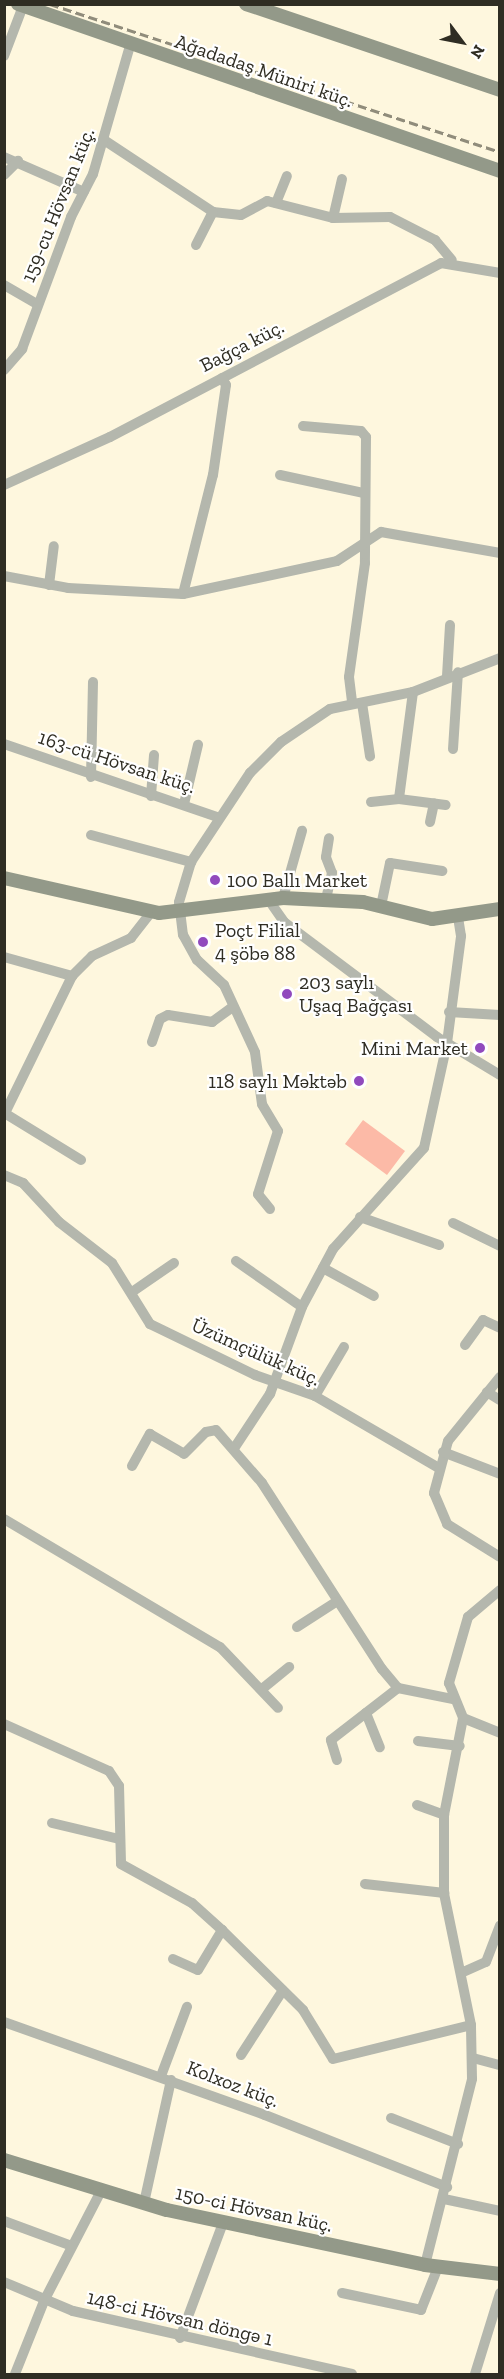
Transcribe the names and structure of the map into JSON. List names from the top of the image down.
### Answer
{
  "streets": {
    "street": [
      "Ağadadaş Müniri küç.",
      "159-cu Hövsan küç.",
      "Bağça küç.",
      "163-cü Hövsan küç.",
      "Üzümçülük küç.",
      "Kolxoz küç.",
      "150-ci Hövsan küç.",
      "148-ci Hövsan döngə 1"
    ]
  },
  "crossings": [
    ["Ağadadaş Müniri küç.", "159-cu Hövsan küç."]
  ],
  "places": [
    "100 Ballı Market",
    "Poçt Filial 4 şöbə 88",
    "203 saylı Uşaq Bağçası",
    "Mini Market",
    "118 saylı Məktəb"
  ],
  "north": "bottom right"
}
